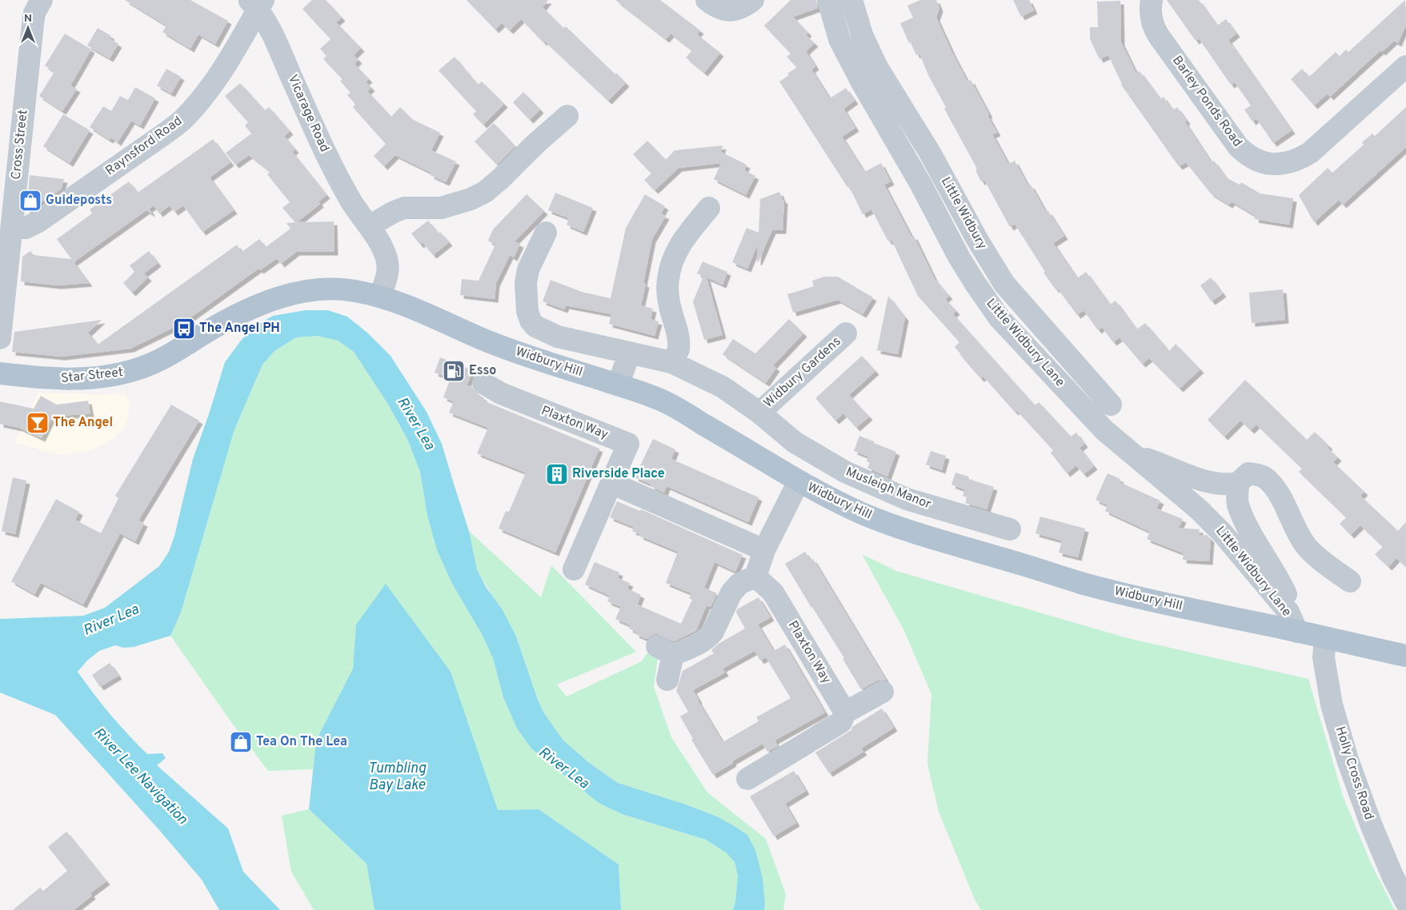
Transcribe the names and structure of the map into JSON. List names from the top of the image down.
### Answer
{
  "streets": {
    "main road": ["Widbury Hill", "Star Street"],
    "street": [
      "Barley Ponds Road",
      "Vicarage Road",
      "Cross Street",
      "Raynsford Road",
      "Little Widbury",
      "Little Widbury Lane",
      "Widbury Gardens",
      "Plaxton Way",
      "Musleigh Manor",
      "Holly Cross Road"
    ]
  },
  "crossings": [
    ["Vicarage Road", "Raynsford Road"],
    ["Vicarage Road", "Widbury Hill"],
    ["Vicarage Road", "Star Street"],
    ["Cross Street", "Raynsford Road"],
    ["Little Widbury Lane", "Widbury Hill"],
    ["Widbury Hill", "Star Street"],
    ["Widbury Hill", "Holly Cross Road"],
    ["Widbury Gardens", "Musleigh Manor"]
  ],
  "water": ["River Lea", "Tumbling Bay Lake", "River Lee Navigation"],
  "places": {
    "shop": ["Guideposts", "Tea On The Lea"],
    "bus stop": ["The Angel PH"],
    "fuel station": ["Esso"],
    "bar": ["The Angel"],
    "building": ["Riverside Place"]
  },
  "north": "top"
}
